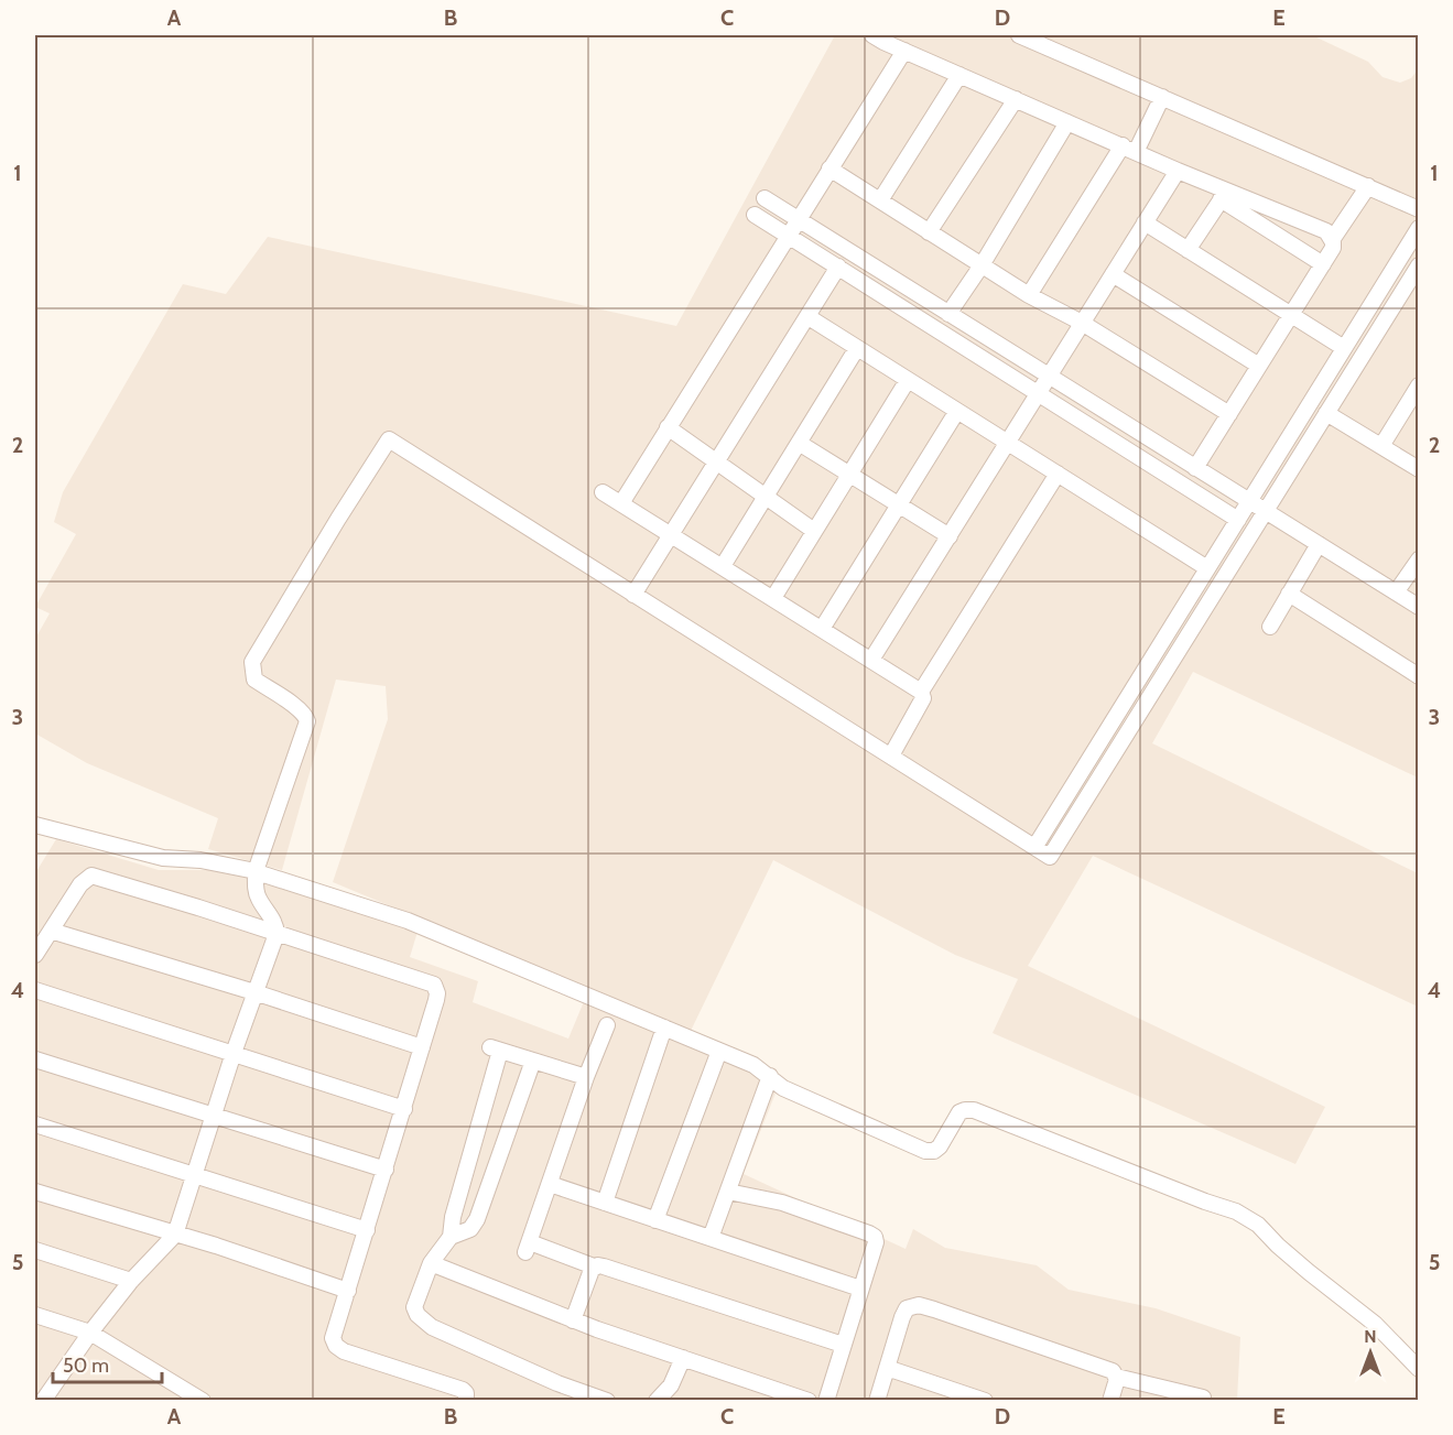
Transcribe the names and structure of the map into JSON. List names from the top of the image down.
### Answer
{
  "scale_bar": "50 m",
  "north": "top",
  "grid": {
    "columns": [
      "A",
      "B",
      "C",
      "D",
      "E"
    ],
    "rows": [
      "1",
      "2",
      "3",
      "4",
      "5"
    ]
  }
}
